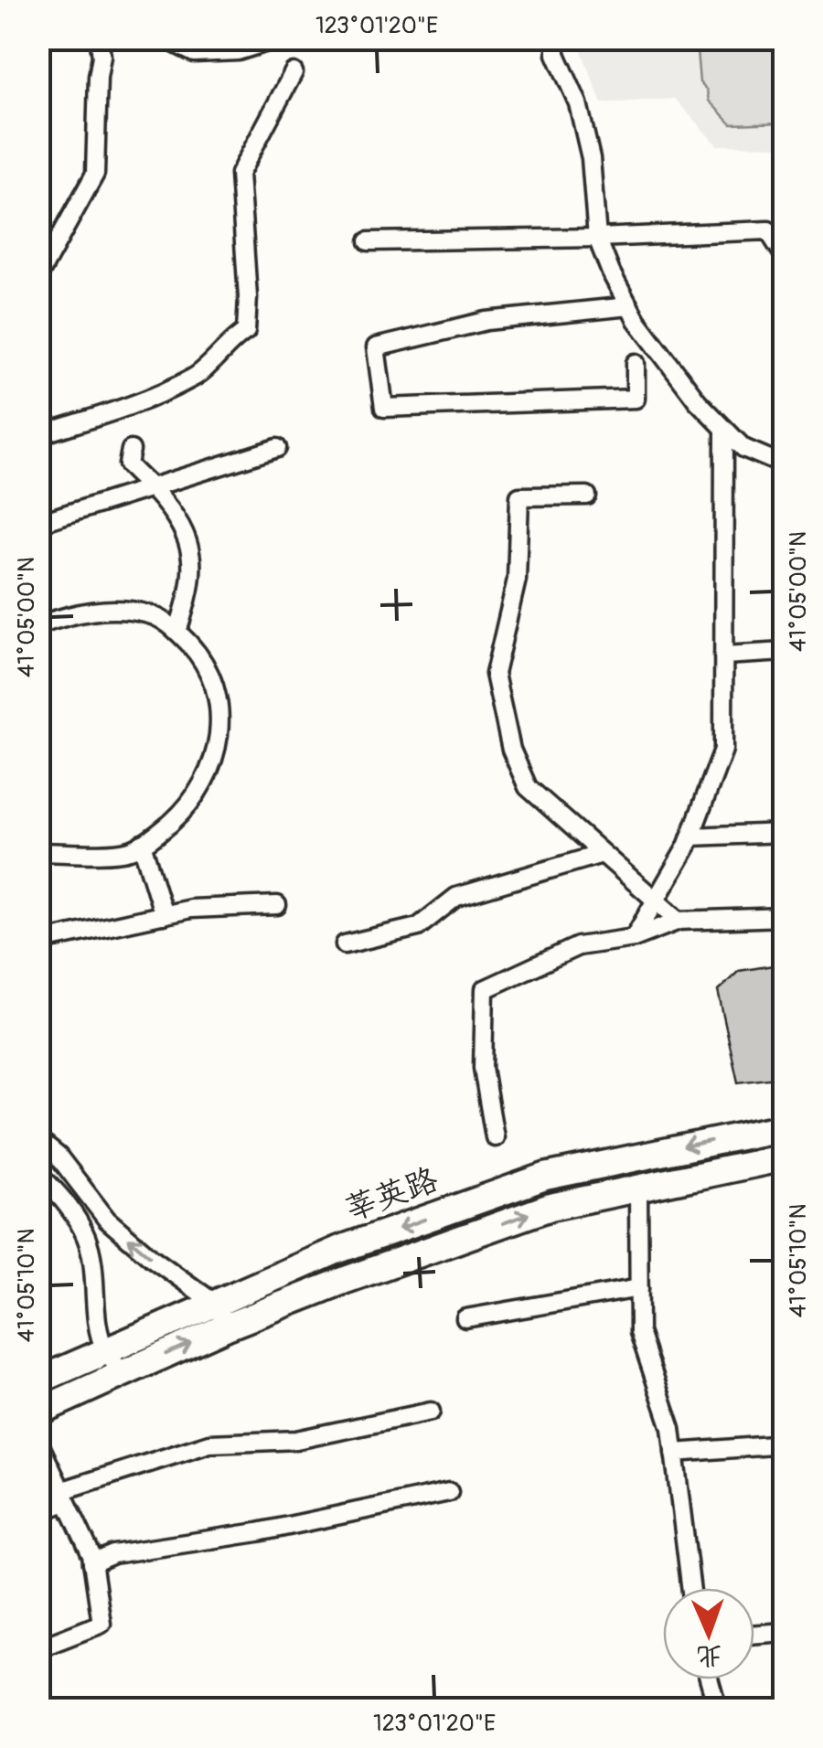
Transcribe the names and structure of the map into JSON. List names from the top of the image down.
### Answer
{
  "streets": {
    "main road": ["莘英路"]
  },
  "north": "bottom",
  "coordinates": ["123°01'20\"E", "41°05'00\"N", "41°05'10\"N"]
}
